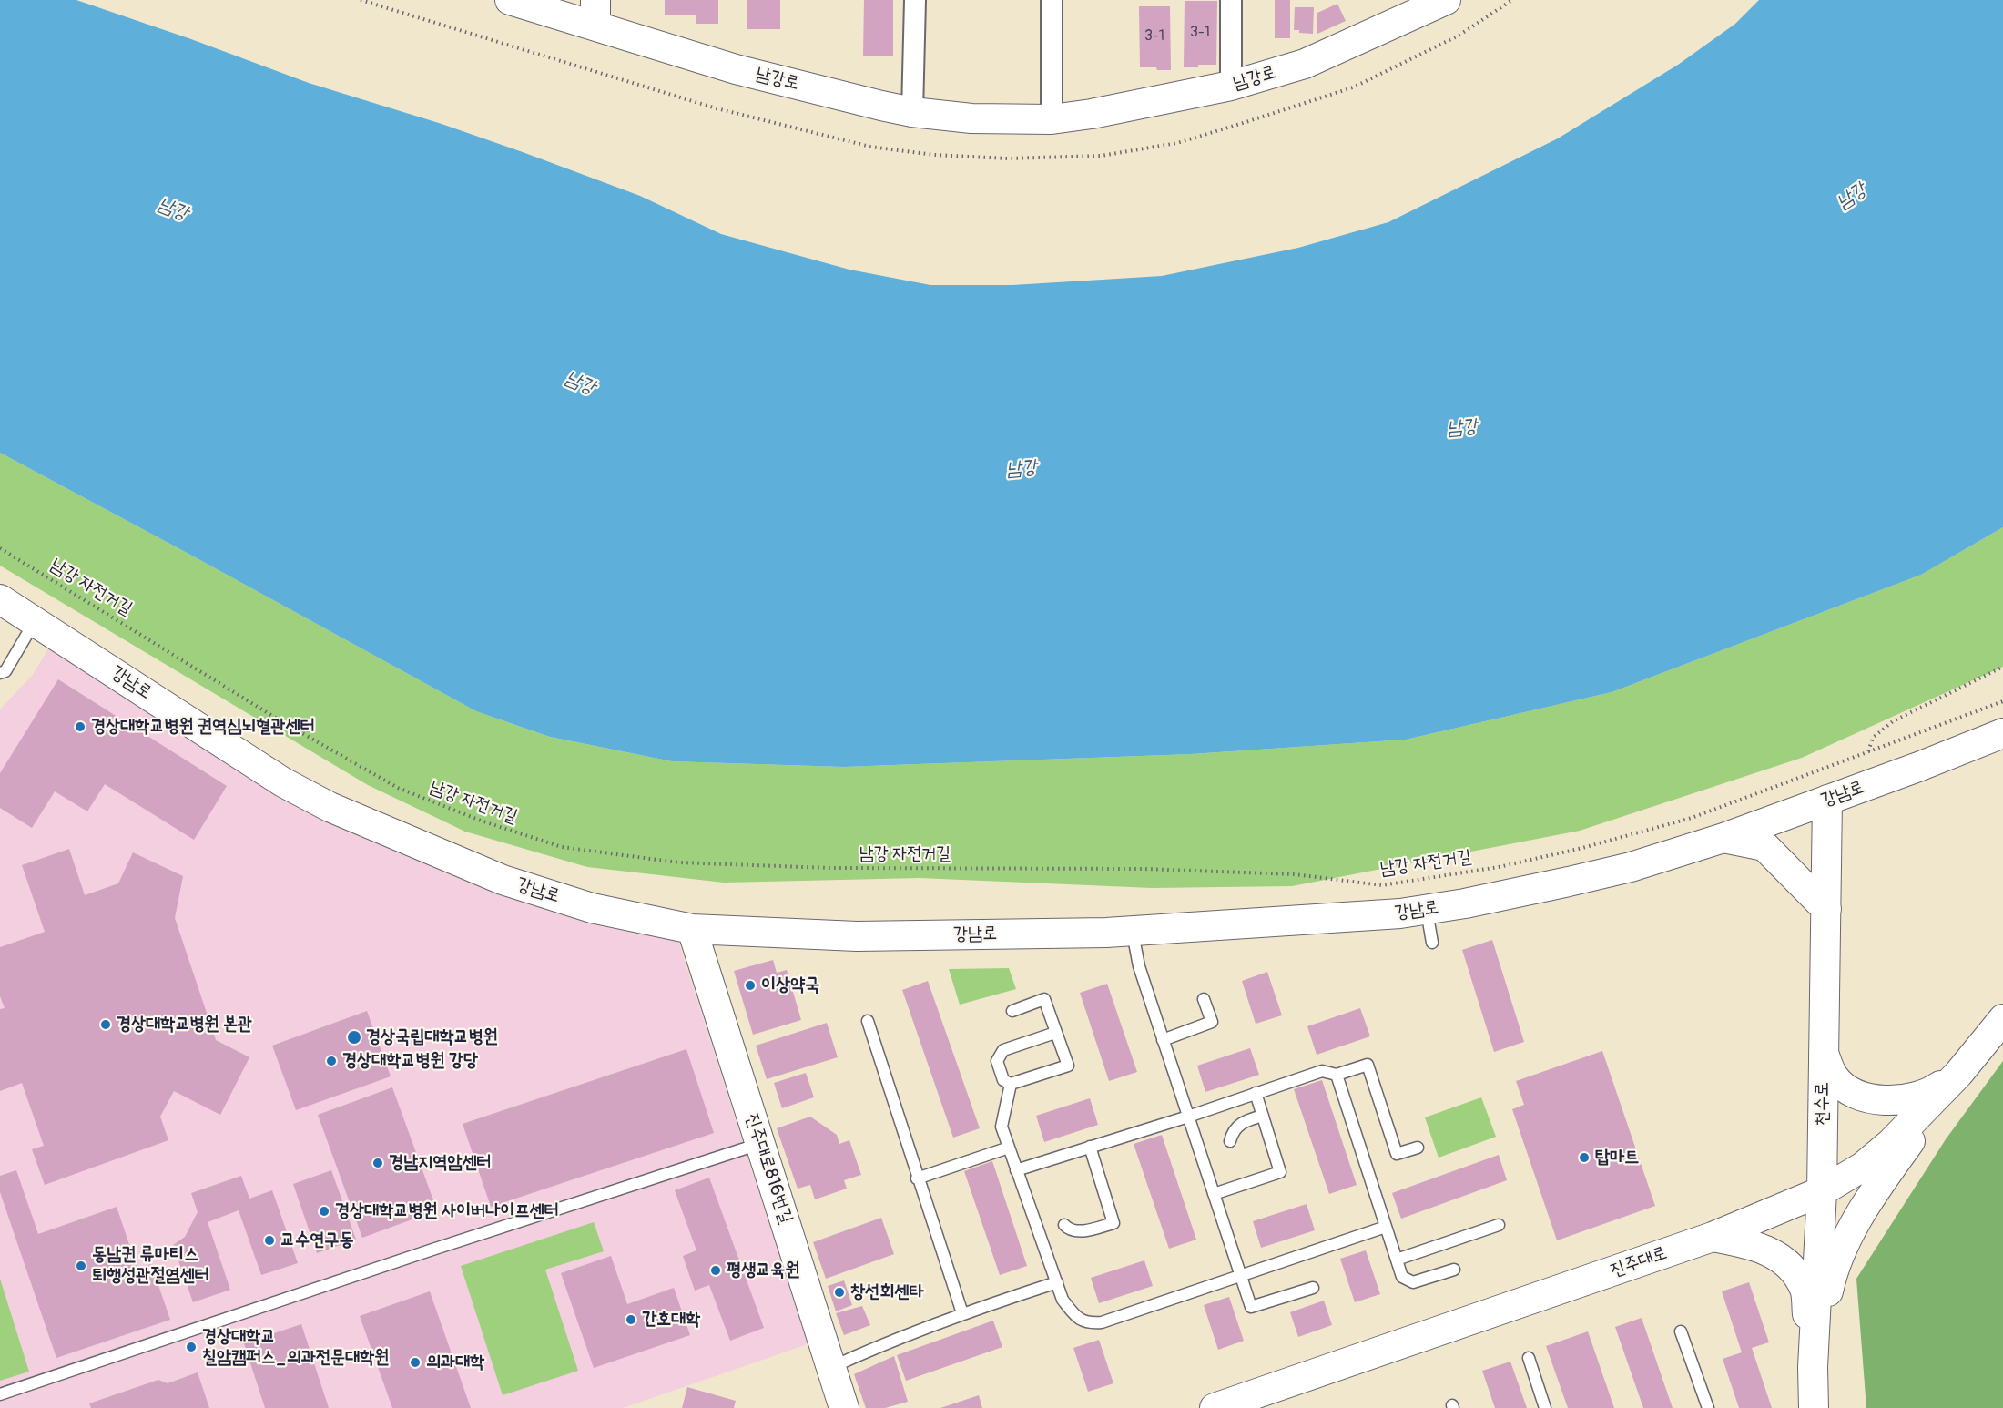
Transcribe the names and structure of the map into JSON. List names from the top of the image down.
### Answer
{
  "streets": {
    "street": [
      "남강로",
      "강남로",
      "천수로",
      "진주대로816번길",
      "진주대로"
    ],
    "path": ["남강 자전거길"]
  },
  "crossings": [
    ["강남로", "천수로"],
    ["강남로", "진주대로816번길"],
    ["천수로", "진주대로"]
  ],
  "water": ["남강"],
  "places": [
    "경상대학교병원 권역심뇌혈관센터",
    "이상약국",
    "경상대학교병원 본관",
    "경상국립대학교병원",
    "경상대학교병원 강당",
    "탑마트",
    "경남지역암센터",
    "경상대학교병원 사이버나이프센터",
    "교수연구동",
    "동남권 류마티스 퇴행성관절염센터",
    "평생교육원",
    "창선회센타",
    "간호대학",
    "경상대학교 칠암캠퍼스_의과전문대학원",
    "의과대학"
  ],
  "house_numbers": ["3-1", "3-1"]
}
